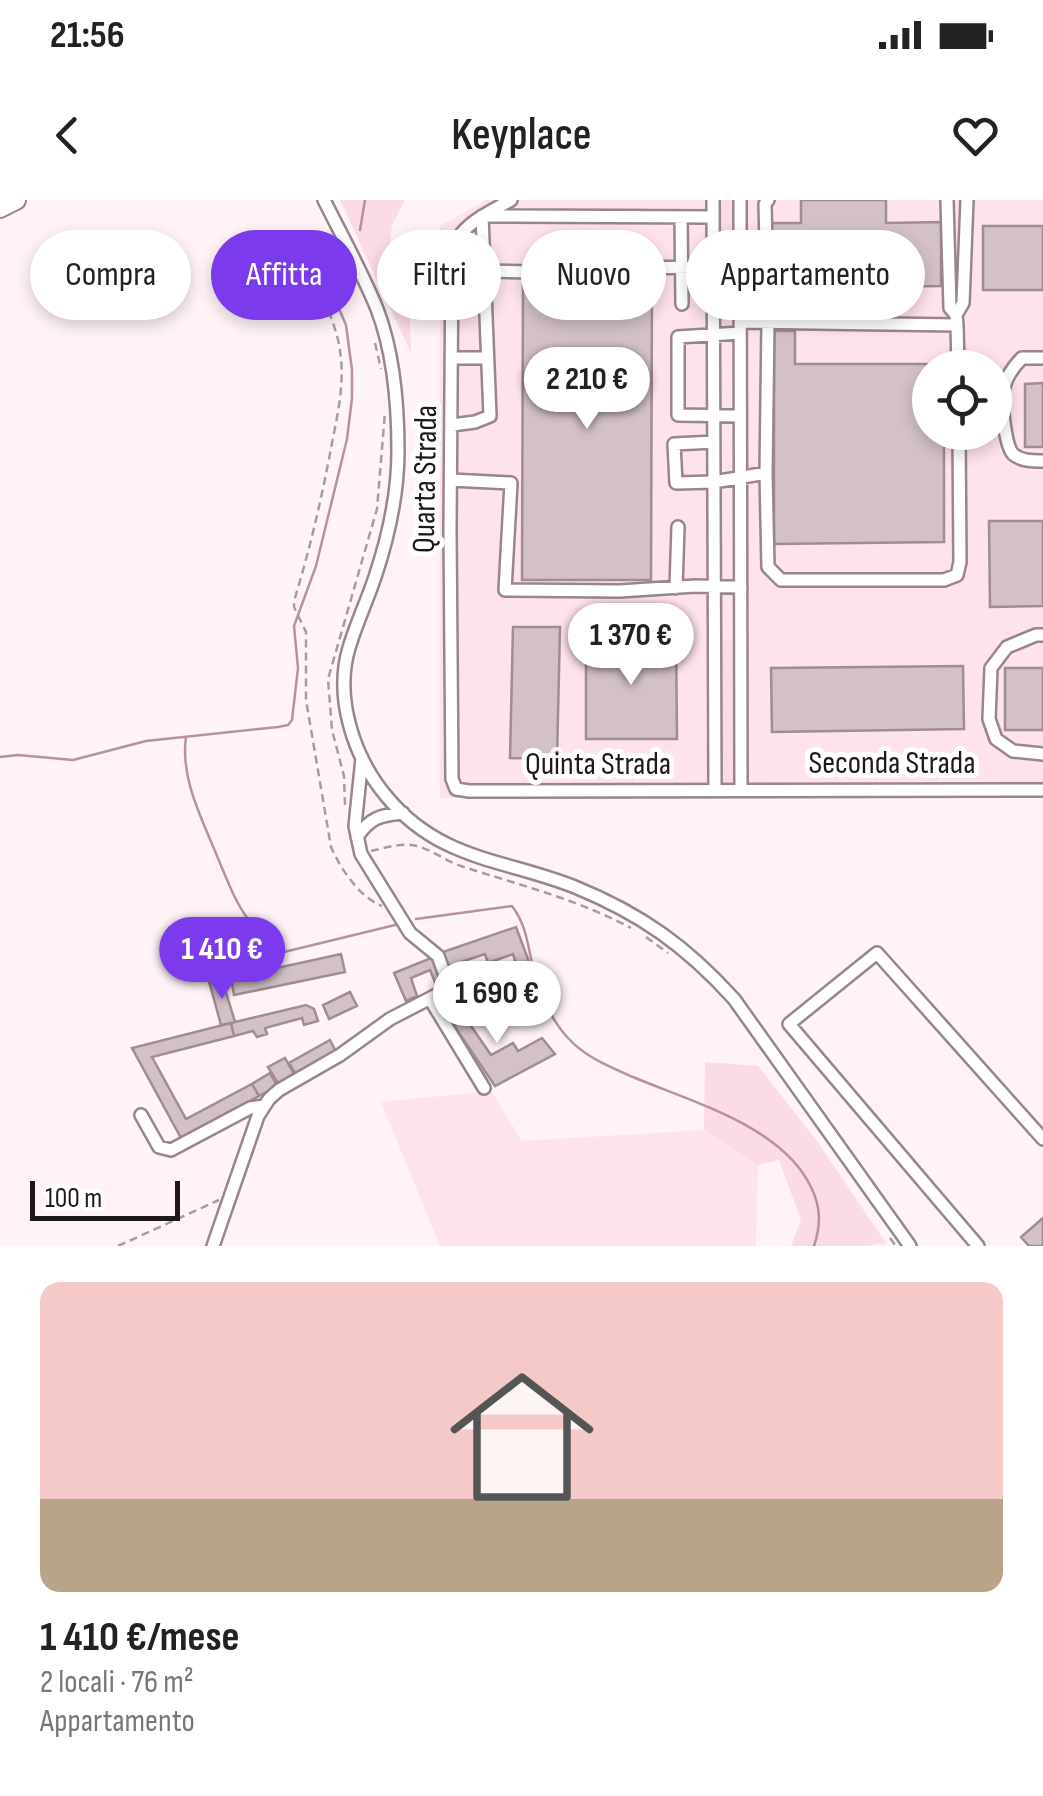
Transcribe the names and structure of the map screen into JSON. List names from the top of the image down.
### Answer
{
  "streets": {
    "street": ["Quarta Strada", "Seconda Strada", "Quinta Strada"]
  },
  "crossings": [
    ["Quarta Strada", "Quinta Strada"],
    ["Seconda Strada", "Quinta Strada"]
  ],
  "scale_bar": "100 m",
  "page": {
    "status": "21:56",
    "header": "Keyplace",
    "chip": [
      "Compra",
      "Affitta",
      "Filtri",
      "Nuovo",
      "Appartamento"
    ],
    "price": [
      "2 210 €",
      "1 370 €",
      "1 410 €",
      "1 690 €"
    ],
    "scale": "100 m",
    "list": [
      {
        "name": "1 410 €/mese",
        "note": "2 locali · 76 m² · Appartamento"
      }
    ]
  }
}
